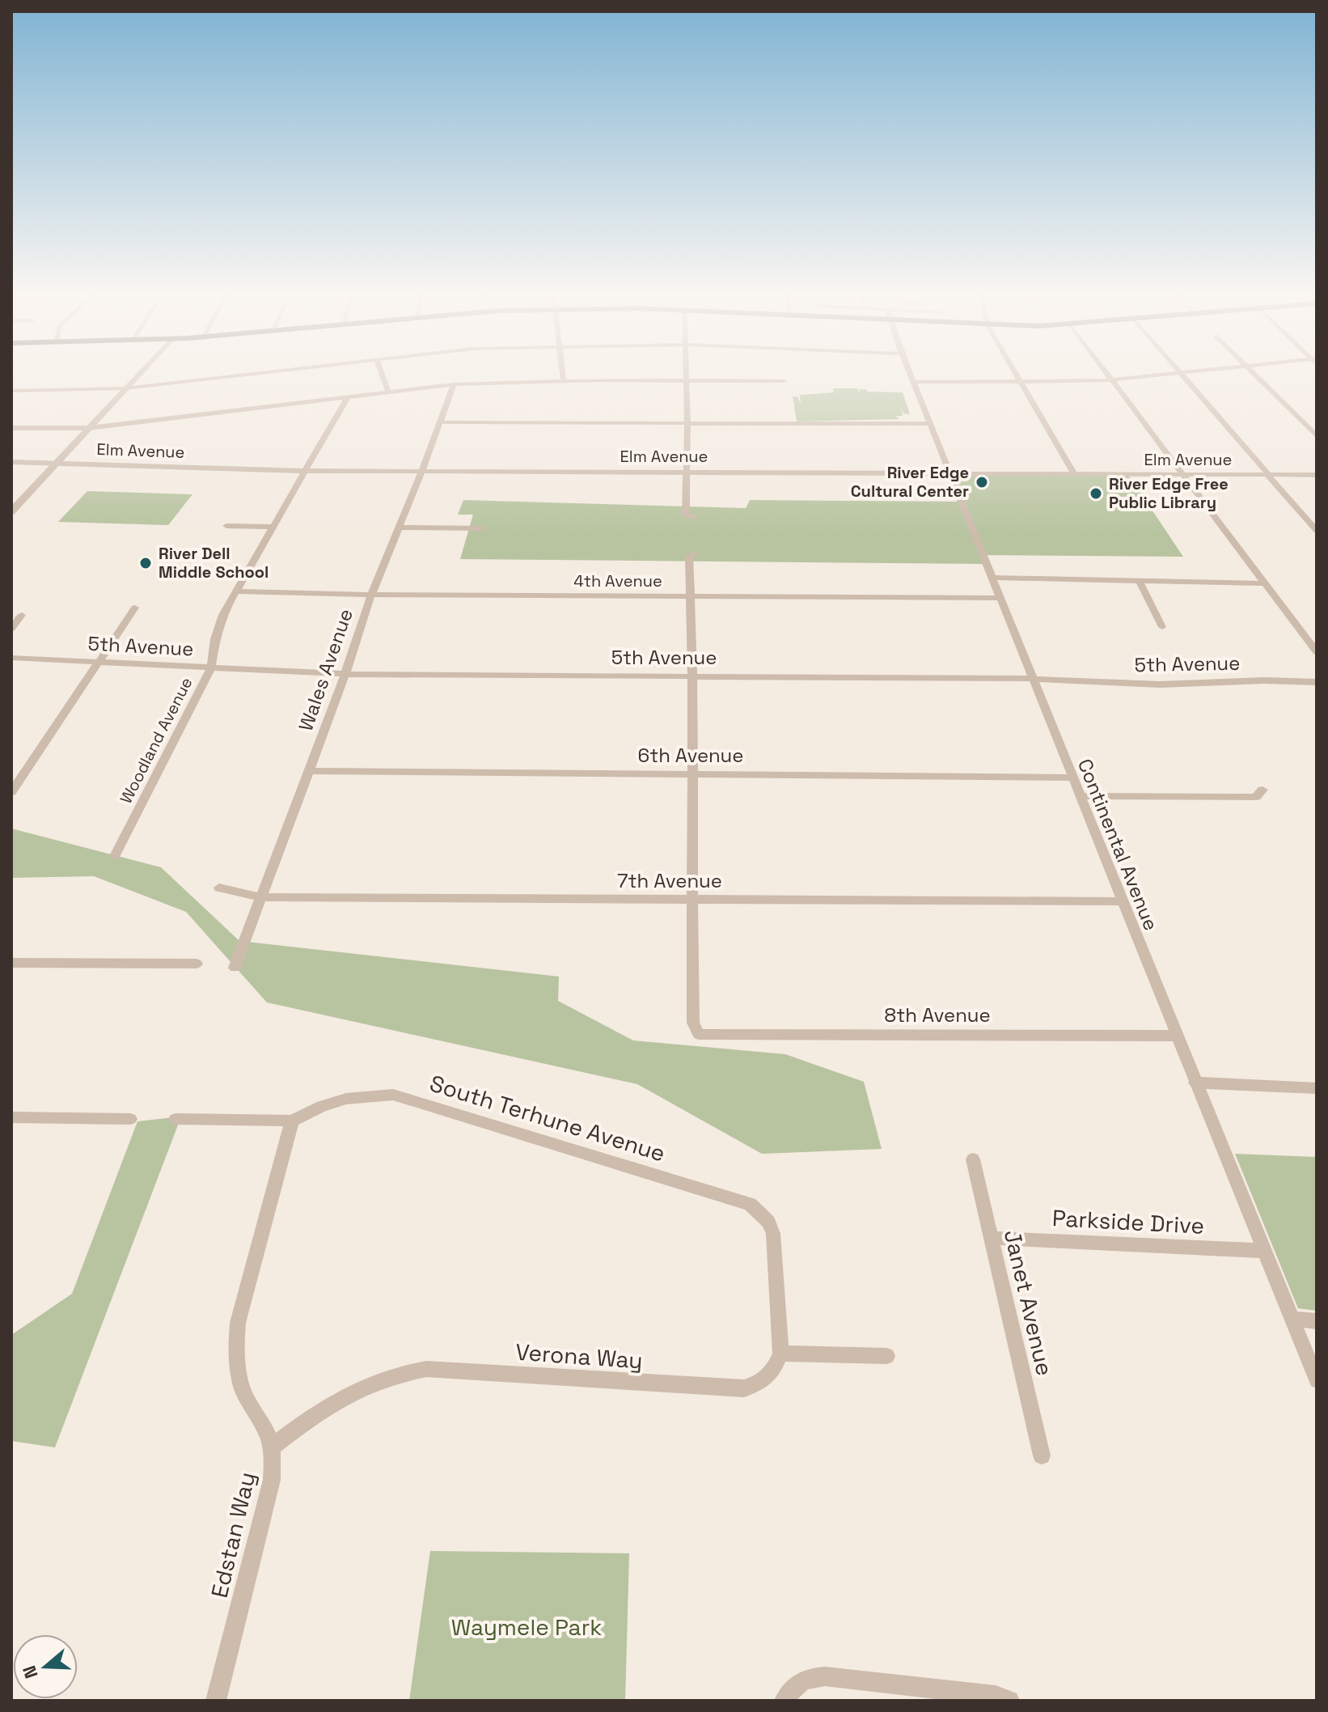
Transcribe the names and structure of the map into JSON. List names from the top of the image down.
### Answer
{
  "streets": {
    "street": [
      "Elm Avenue",
      "4th Avenue",
      "5th Avenue",
      "Wales Avenue",
      "Woodland Avenue",
      "6th Avenue",
      "Continental Avenue",
      "7th Avenue",
      "8th Avenue",
      "South Terhune Avenue",
      "Parkside Drive",
      "Janet Avenue",
      "Verona Way",
      "Edstan Way"
    ]
  },
  "crossings": [
    ["Elm Avenue", "Wales Avenue"],
    ["Elm Avenue", "Woodland Avenue"],
    ["Elm Avenue", "Continental Avenue"],
    ["4th Avenue", "Wales Avenue"],
    ["4th Avenue", "Woodland Avenue"],
    ["4th Avenue", "Continental Avenue"],
    ["5th Avenue", "Wales Avenue"],
    ["5th Avenue", "Woodland Avenue"],
    ["5th Avenue", "Continental Avenue"],
    ["Wales Avenue", "6th Avenue"],
    ["Wales Avenue", "7th Avenue"],
    ["6th Avenue", "Continental Avenue"],
    ["Continental Avenue", "7th Avenue"],
    ["Continental Avenue", "8th Avenue"],
    ["Continental Avenue", "Parkside Drive"],
    ["7th Avenue", "8th Avenue"],
    ["South Terhune Avenue", "Verona Way"],
    ["South Terhune Avenue", "Edstan Way"],
    ["Parkside Drive", "Janet Avenue"],
    ["Verona Way", "Edstan Way"]
  ],
  "parks": ["Waymele Park"],
  "places": ["River Edge Cultural Center", "River Edge Free Public Library", "River Dell Middle School"],
  "north": "left"
}
